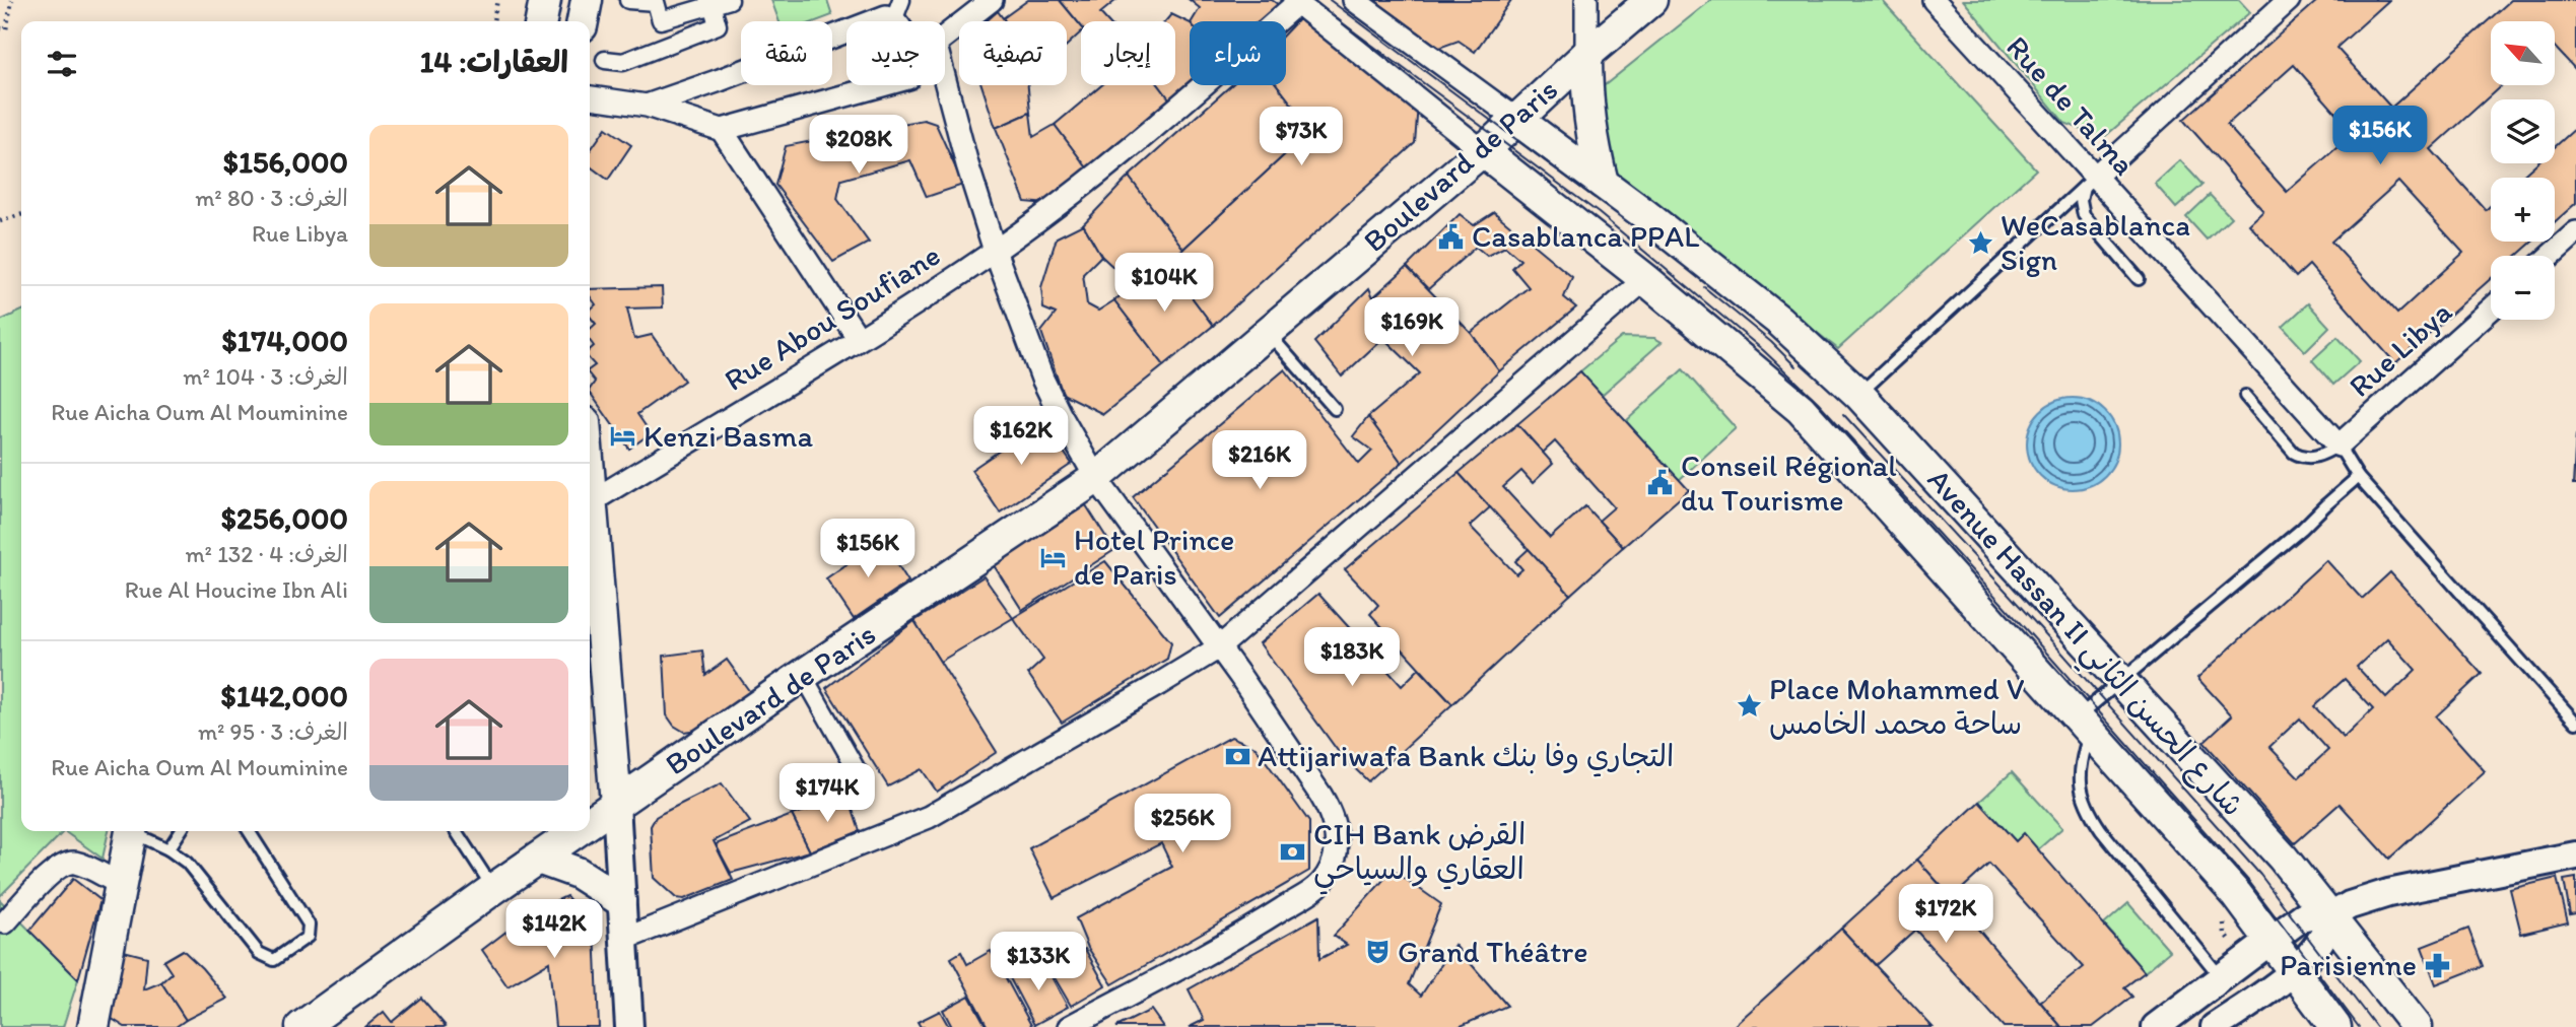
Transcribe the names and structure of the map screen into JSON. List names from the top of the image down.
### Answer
{
  "streets": {
    "main road": ["Boulevard de Paris", "Avenue Hassan II شارع الحسن الثاني"],
    "street": ["Rue de Talma", "Rue Abou Soufiane", "Rue Libya"]
  },
  "crossings": [
    ["Rue de Talma", "Rue Libya"],
    ["Boulevard de Paris", "Avenue Hassan II شارع الحسن الثاني"],
    ["Rue Abou Soufiane", "Avenue Hassan II شارع الحسن الثاني"]
  ],
  "places": {
    "public building": ["Casablanca PPAL", "Conseil Régional du Tourisme"],
    "place": ["WeCasablanca Sign", "Place Mohammed V ساحة محمد الخامس"],
    "hotel": ["Kenzi Basma", "Hotel Prince de Paris"],
    "bank": ["Attijariwafa Bank التجاري وفا بنك", "CIH Bank القرض العقاري والسياحي"],
    "theatre": ["Grand Théâtre"],
    "pharmacy": ["Parisienne"]
  },
  "north": "top left",
  "page": {
    "map_buttons": ["+", "−"],
    "chip": [
      "شراء",
      "إيجار",
      "تصفية",
      "جديد",
      "شقة"
    ],
    "heading": "العقارات: 14",
    "price": [
      "$156K",
      "$73K",
      "$208K",
      "$104K",
      "$169K",
      "$162K",
      "$216K",
      "$156K",
      "$183K",
      "$174K",
      "$256K",
      "$172K",
      "$142K",
      "$133K"
    ],
    "list": [
      {
        "name": "$156,000",
        "note": "الغرف: 3 · 80 m² · Rue Libya"
      },
      {
        "name": "$174,000",
        "note": "الغرف: 3 · 104 m² · Rue Aicha Oum Al Mouminine"
      },
      {
        "name": "$256,000",
        "note": "الغرف: 4 · 132 m² · Rue Al Houcine Ibn Ali"
      },
      {
        "name": "$142,000",
        "note": "الغرف: 3 · 95 m² · Rue Aicha Oum Al Mouminine"
      }
    ]
  }
}
